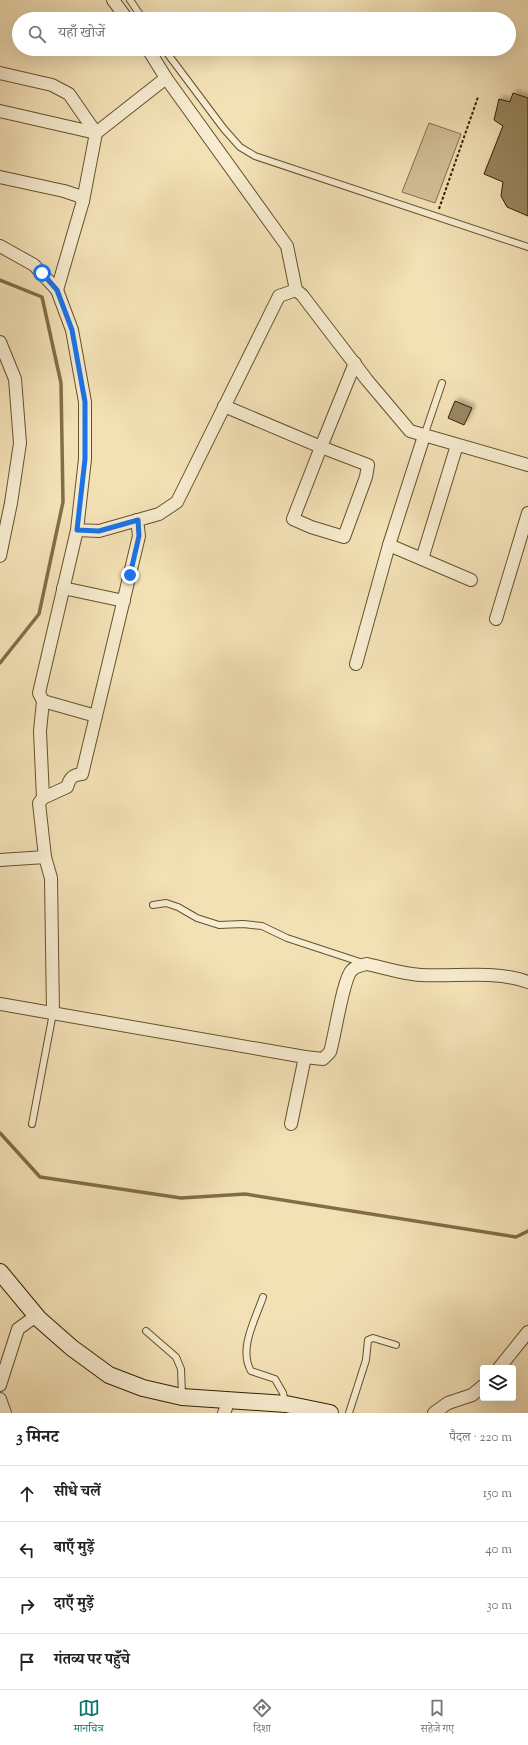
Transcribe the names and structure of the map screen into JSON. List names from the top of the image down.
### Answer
{
  "page": {
    "search": "यहाँ खोजें",
    "heading": ["3 मिनट", "पैदल · 220 m"],
    "list": [
      ["सीधे चलें", "150 m"],
      ["बाएँ मुड़ें", "40 m"],
      ["दाएँ मुड़ें", "30 m"],
      "गंतव्य पर पहुँचे"
    ],
    "nav": ["मानचित्र", "दिशा", "सहेजे गए"]
  }
}
